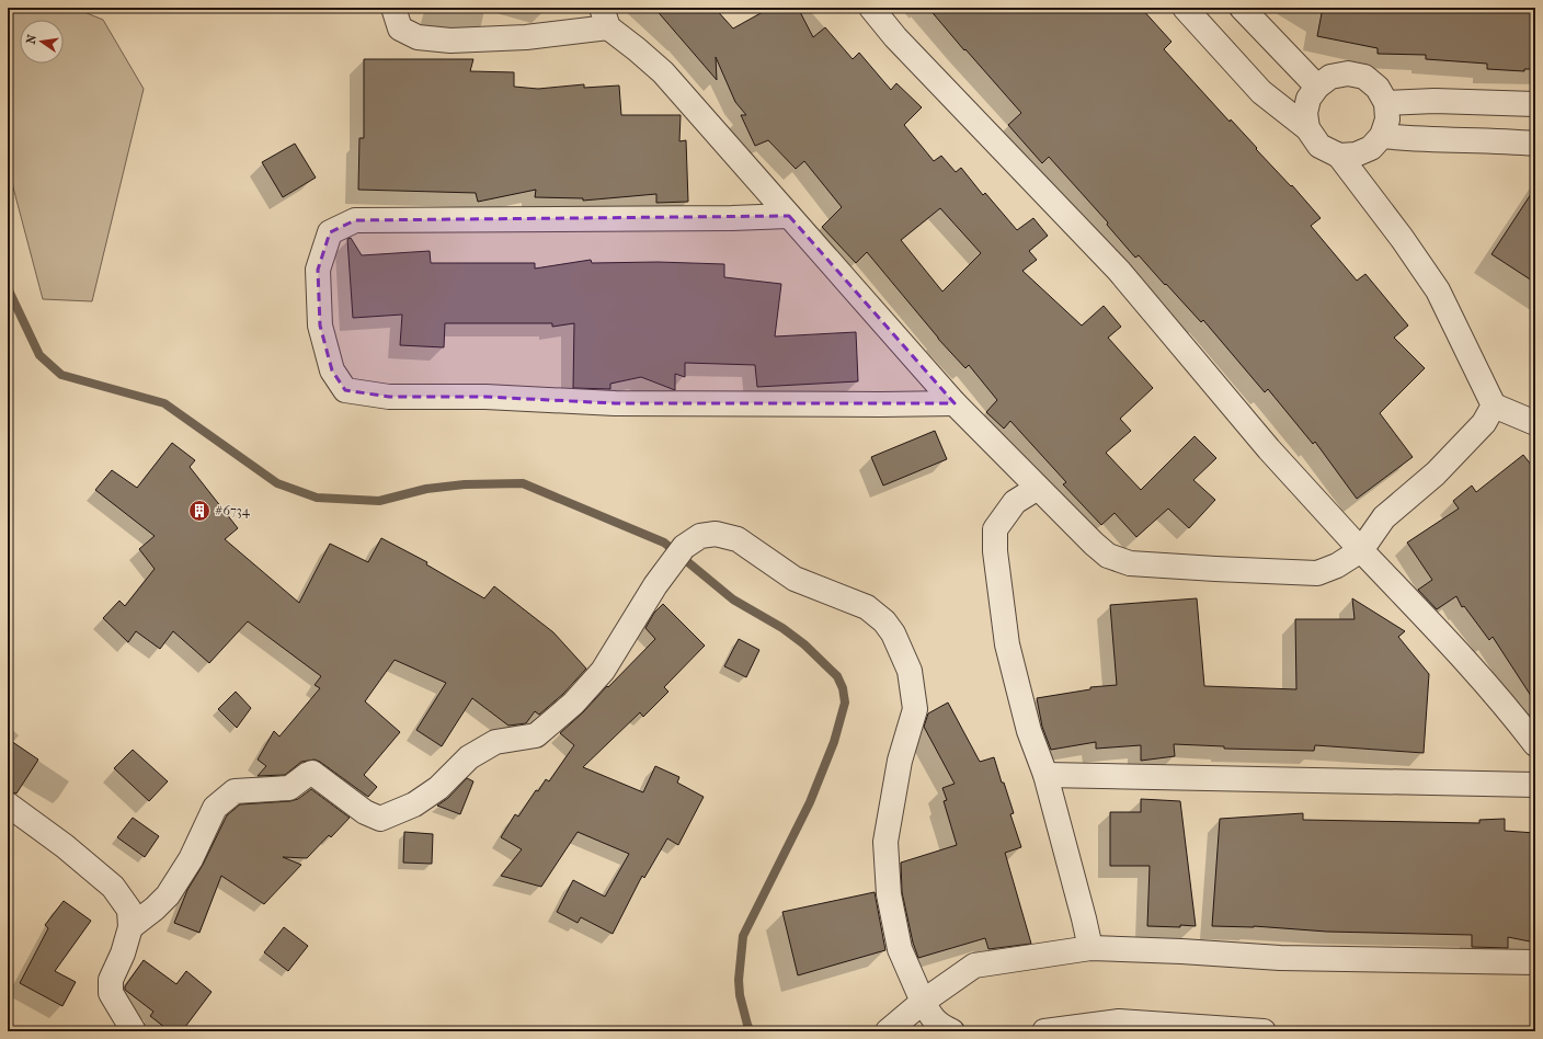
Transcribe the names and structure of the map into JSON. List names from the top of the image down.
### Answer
{
  "places": {
    "building": ["#6734"]
  },
  "north": "left"
}
